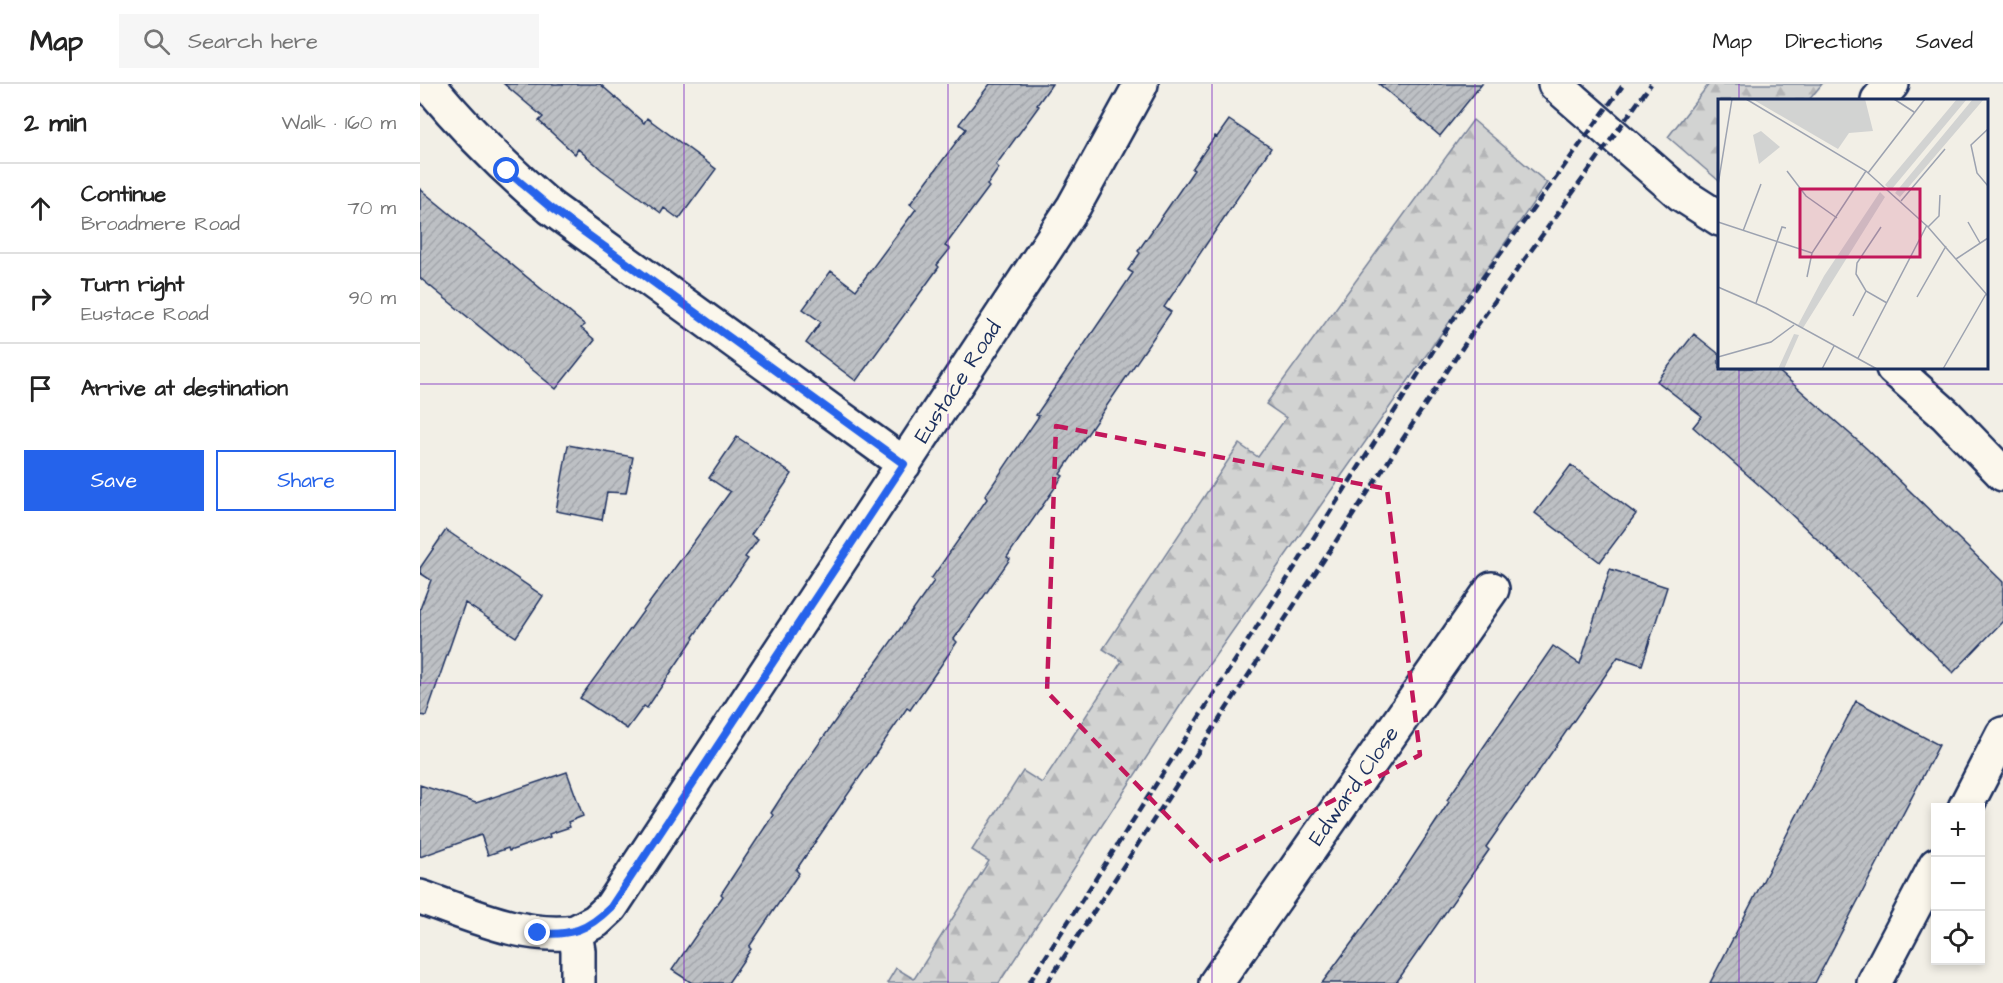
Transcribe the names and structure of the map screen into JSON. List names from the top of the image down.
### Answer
{
  "streets": {
    "street": ["Eustace Road", "Edward Close"]
  },
  "page": {
    "header": "Map",
    "search": "Search here",
    "nav": ["Map", "Directions", "Saved"],
    "heading": ["2 min", "Walk · 160 m"],
    "list": [
      ["Continue", "Broadmere Road", "70 m"],
      ["Turn right", "Eustace Road", "90 m"],
      "Arrive at destination"
    ],
    "buttons": ["Save", "Share"],
    "map_buttons": ["+", "−"]
  }
}
